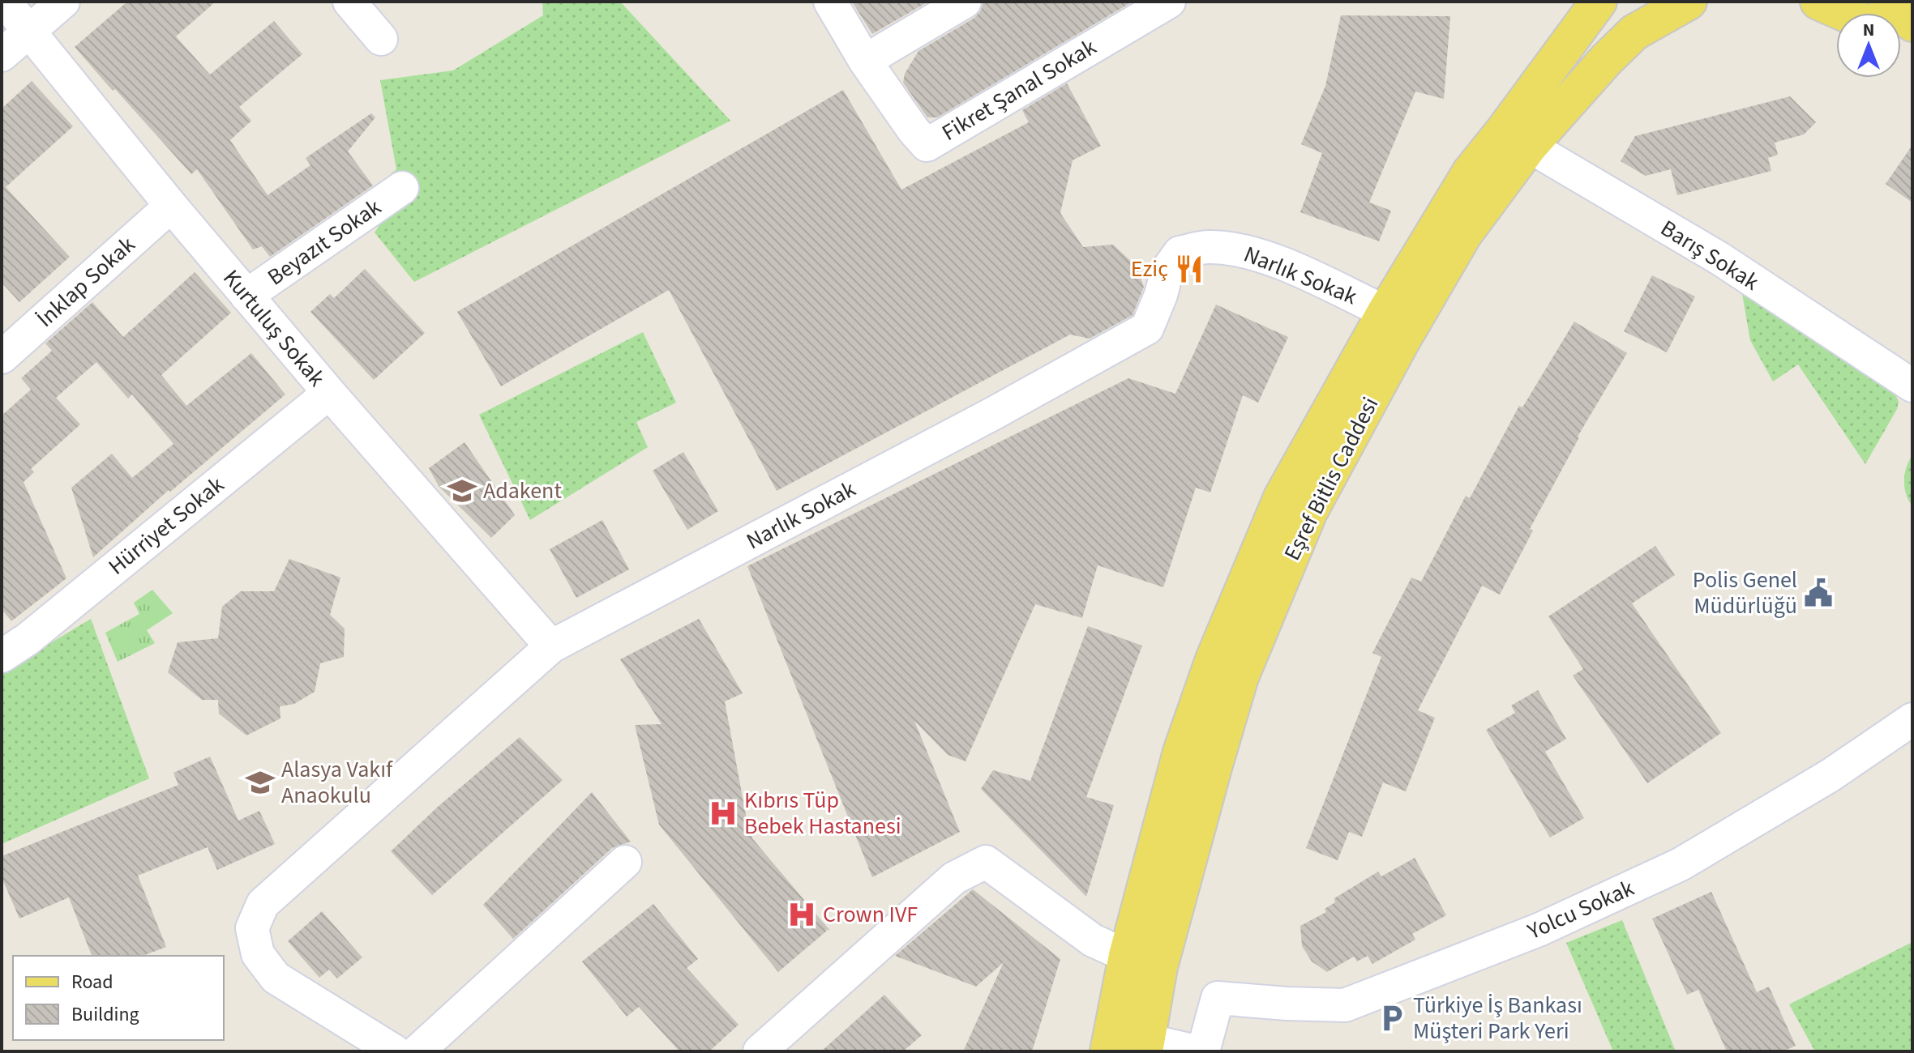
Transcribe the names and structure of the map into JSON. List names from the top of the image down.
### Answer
{
  "streets": {
    "main road": ["Eşref Bitlis Caddesi"],
    "street": [
      "Fikret Şanal Sokak",
      "Beyazıt Sokak",
      "Barış Sokak",
      "Narlık Sokak",
      "İnklap Sokak",
      "Kurtuluş Sokak",
      "Hürriyet Sokak",
      "Yolcu Sokak"
    ]
  },
  "crossings": [
    ["Beyazıt Sokak", "Kurtuluş Sokak"],
    ["Barış Sokak", "Eşref Bitlis Caddesi"],
    ["Narlık Sokak", "Kurtuluş Sokak"],
    ["Narlık Sokak", "Eşref Bitlis Caddesi"],
    ["İnklap Sokak", "Kurtuluş Sokak"],
    ["Kurtuluş Sokak", "Hürriyet Sokak"]
  ],
  "places": {
    "restaurant": ["Eziç"],
    "school or university": ["Adakent", "Alasya Vakıf Anaokulu"],
    "public building": ["Polis Genel Müdürlüğü"],
    "hospital": ["Kıbrıs Tüp Bebek Hastanesi", "Crown IVF"],
    "parking": ["Türkiye İş Bankası Müşteri Park Yeri"]
  },
  "legend": ["Road", "Building"],
  "north": "top"
}
